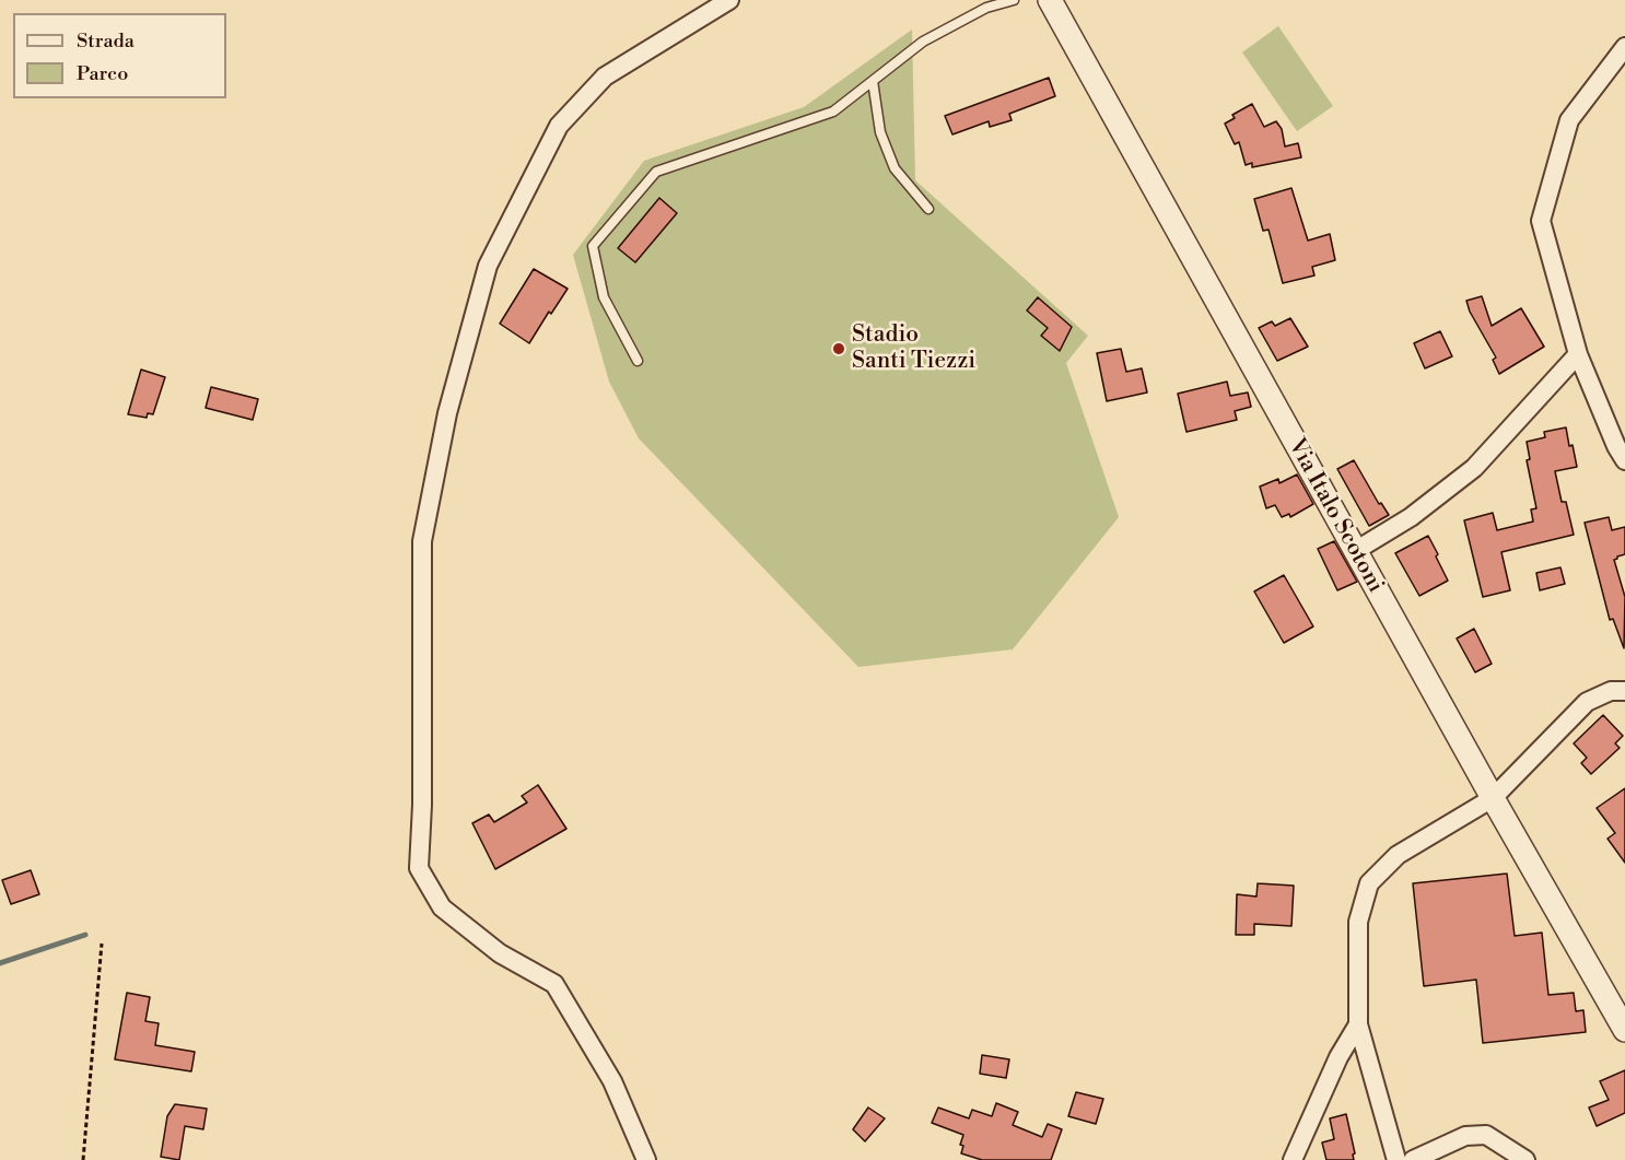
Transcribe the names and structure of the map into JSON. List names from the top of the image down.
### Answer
{
  "streets": {
    "street": ["Via Italo Scotoni"]
  },
  "places": ["Stadio Santi Tiezzi"],
  "legend": ["Strada", "Parco"]
}
